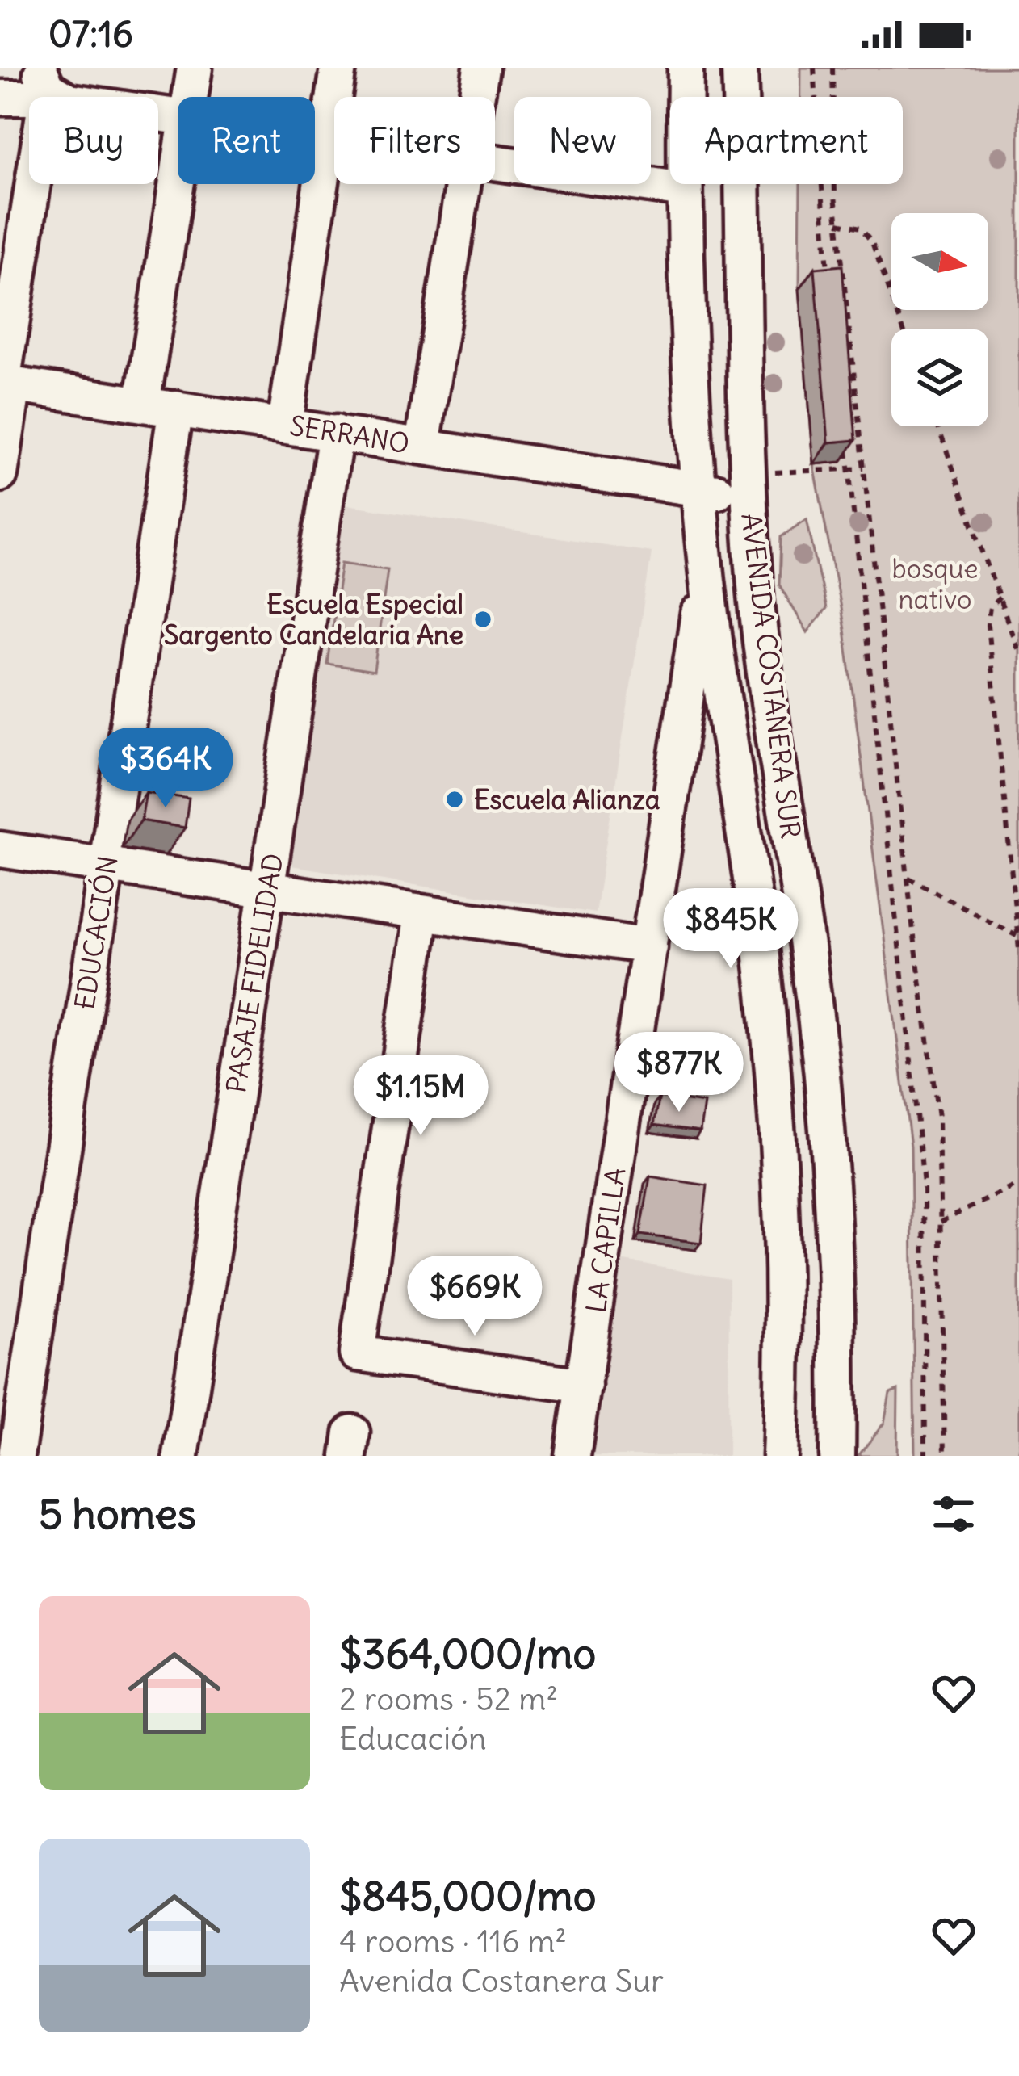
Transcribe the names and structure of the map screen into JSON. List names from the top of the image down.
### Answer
{
  "streets": {
    "street": [
      "SERRANO",
      "AVENIDA COSTANERA SUR",
      "EDUCACIÓN",
      "PASAJE FIDELIDAD",
      "LA CAPILLA"
    ]
  },
  "crossings": [
    ["SERRANO", "AVENIDA COSTANERA SUR"],
    ["SERRANO", "EDUCACIÓN"],
    ["SERRANO", "PASAJE FIDELIDAD"],
    ["AVENIDA COSTANERA SUR", "LA CAPILLA"]
  ],
  "parks": ["bosque nativo"],
  "places": ["Escuela Especial Sargento Candelaria Ane", "Escuela Alianza"],
  "north": "right",
  "page": {
    "status": "07:16",
    "chip": [
      "Buy",
      "Rent",
      "Filters",
      "New",
      "Apartment"
    ],
    "price": [
      "$364K",
      "$845K",
      "$877K",
      "$1.15M",
      "$669K"
    ],
    "heading": "5 homes",
    "list": [
      {
        "name": "$364,000/mo",
        "note": "2 rooms · 52 m² · Educación"
      },
      {
        "name": "$845,000/mo",
        "note": "4 rooms · 116 m² · Avenida Costanera Sur"
      }
    ]
  }
}
